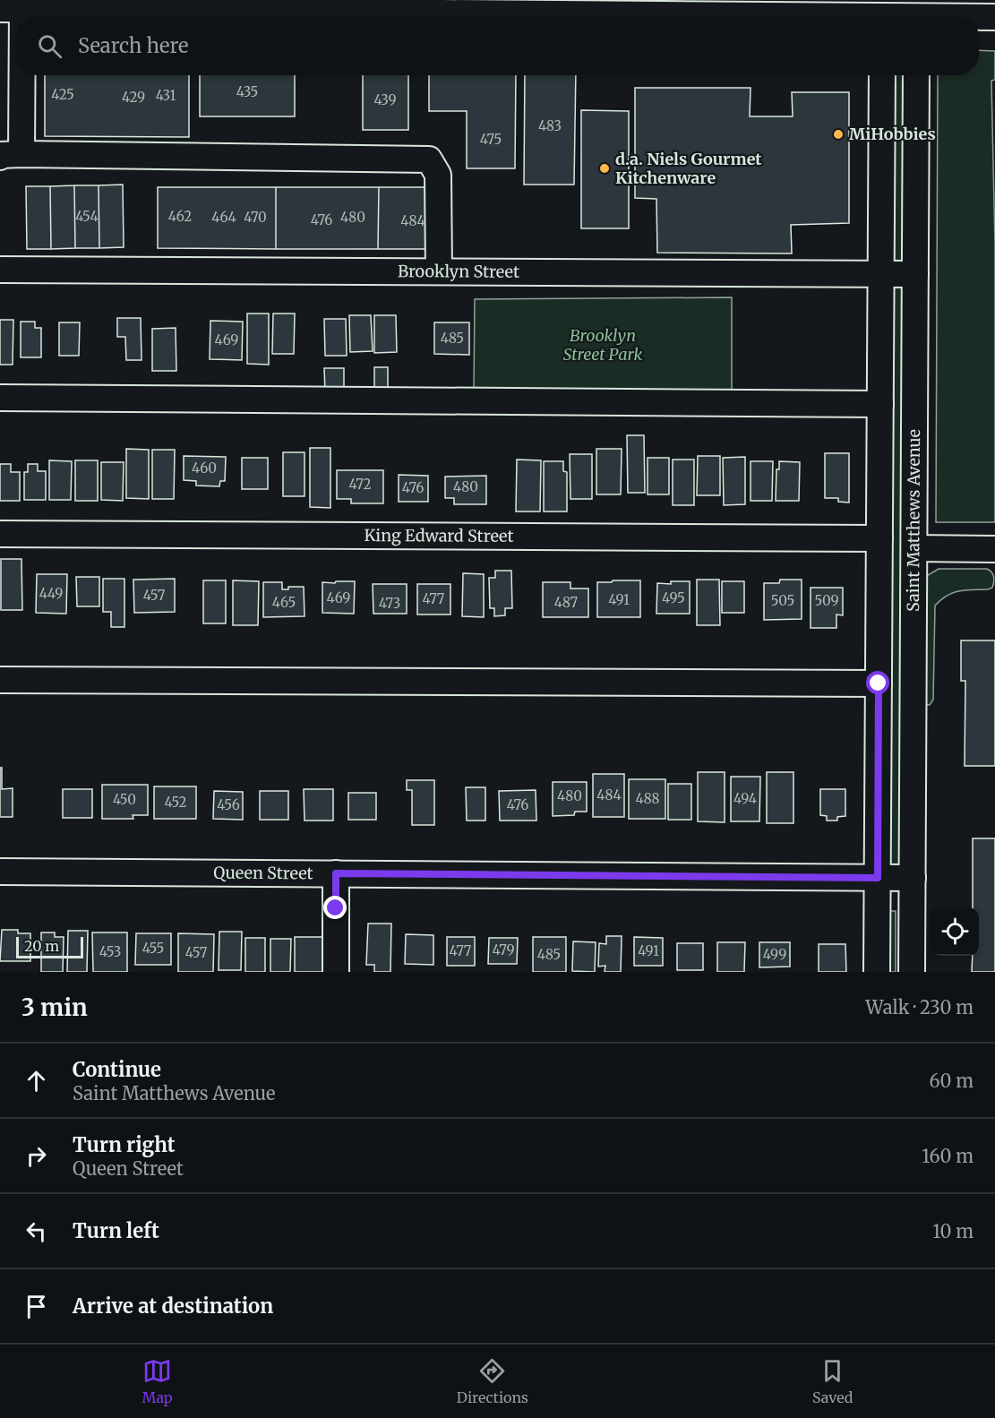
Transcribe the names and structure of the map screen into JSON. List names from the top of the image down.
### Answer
{
  "streets": {
    "street": [
      "Brooklyn Street",
      "Saint Matthews Avenue",
      "King Edward Street",
      "Queen Street"
    ]
  },
  "crossings": [
    ["Brooklyn Street", "Saint Matthews Avenue"],
    ["Saint Matthews Avenue", "Queen Street"]
  ],
  "parks": ["Brooklyn Street Park"],
  "places": ["MiHobbies", "d.a. Niels Gourmet Kitchenware"],
  "house_numbers": [
    "435",
    "425",
    "431",
    "429",
    "439",
    "483",
    "475",
    "454",
    "462",
    "464",
    "470",
    "480",
    "476",
    "484",
    "485",
    "469",
    "460",
    "472",
    "480",
    "476",
    "449",
    "457",
    "469",
    "495",
    "477",
    "491",
    "505",
    "509",
    "465",
    "487",
    "473",
    "484",
    "480",
    "488",
    "494",
    "450",
    "452",
    "456",
    "476",
    "455",
    "479",
    "477",
    "491",
    "453",
    "457",
    "485",
    "499"
  ],
  "scale_bar": "20 m",
  "page": {
    "search": "Search here",
    "scale": "20 m",
    "heading": ["3 min", "Walk · 230 m"],
    "list": [
      ["Continue", "Saint Matthews Avenue", "60 m"],
      ["Turn right", "Queen Street", "160 m"],
      ["Turn left", "10 m"],
      "Arrive at destination"
    ],
    "nav": ["Map", "Directions", "Saved"]
  }
}
